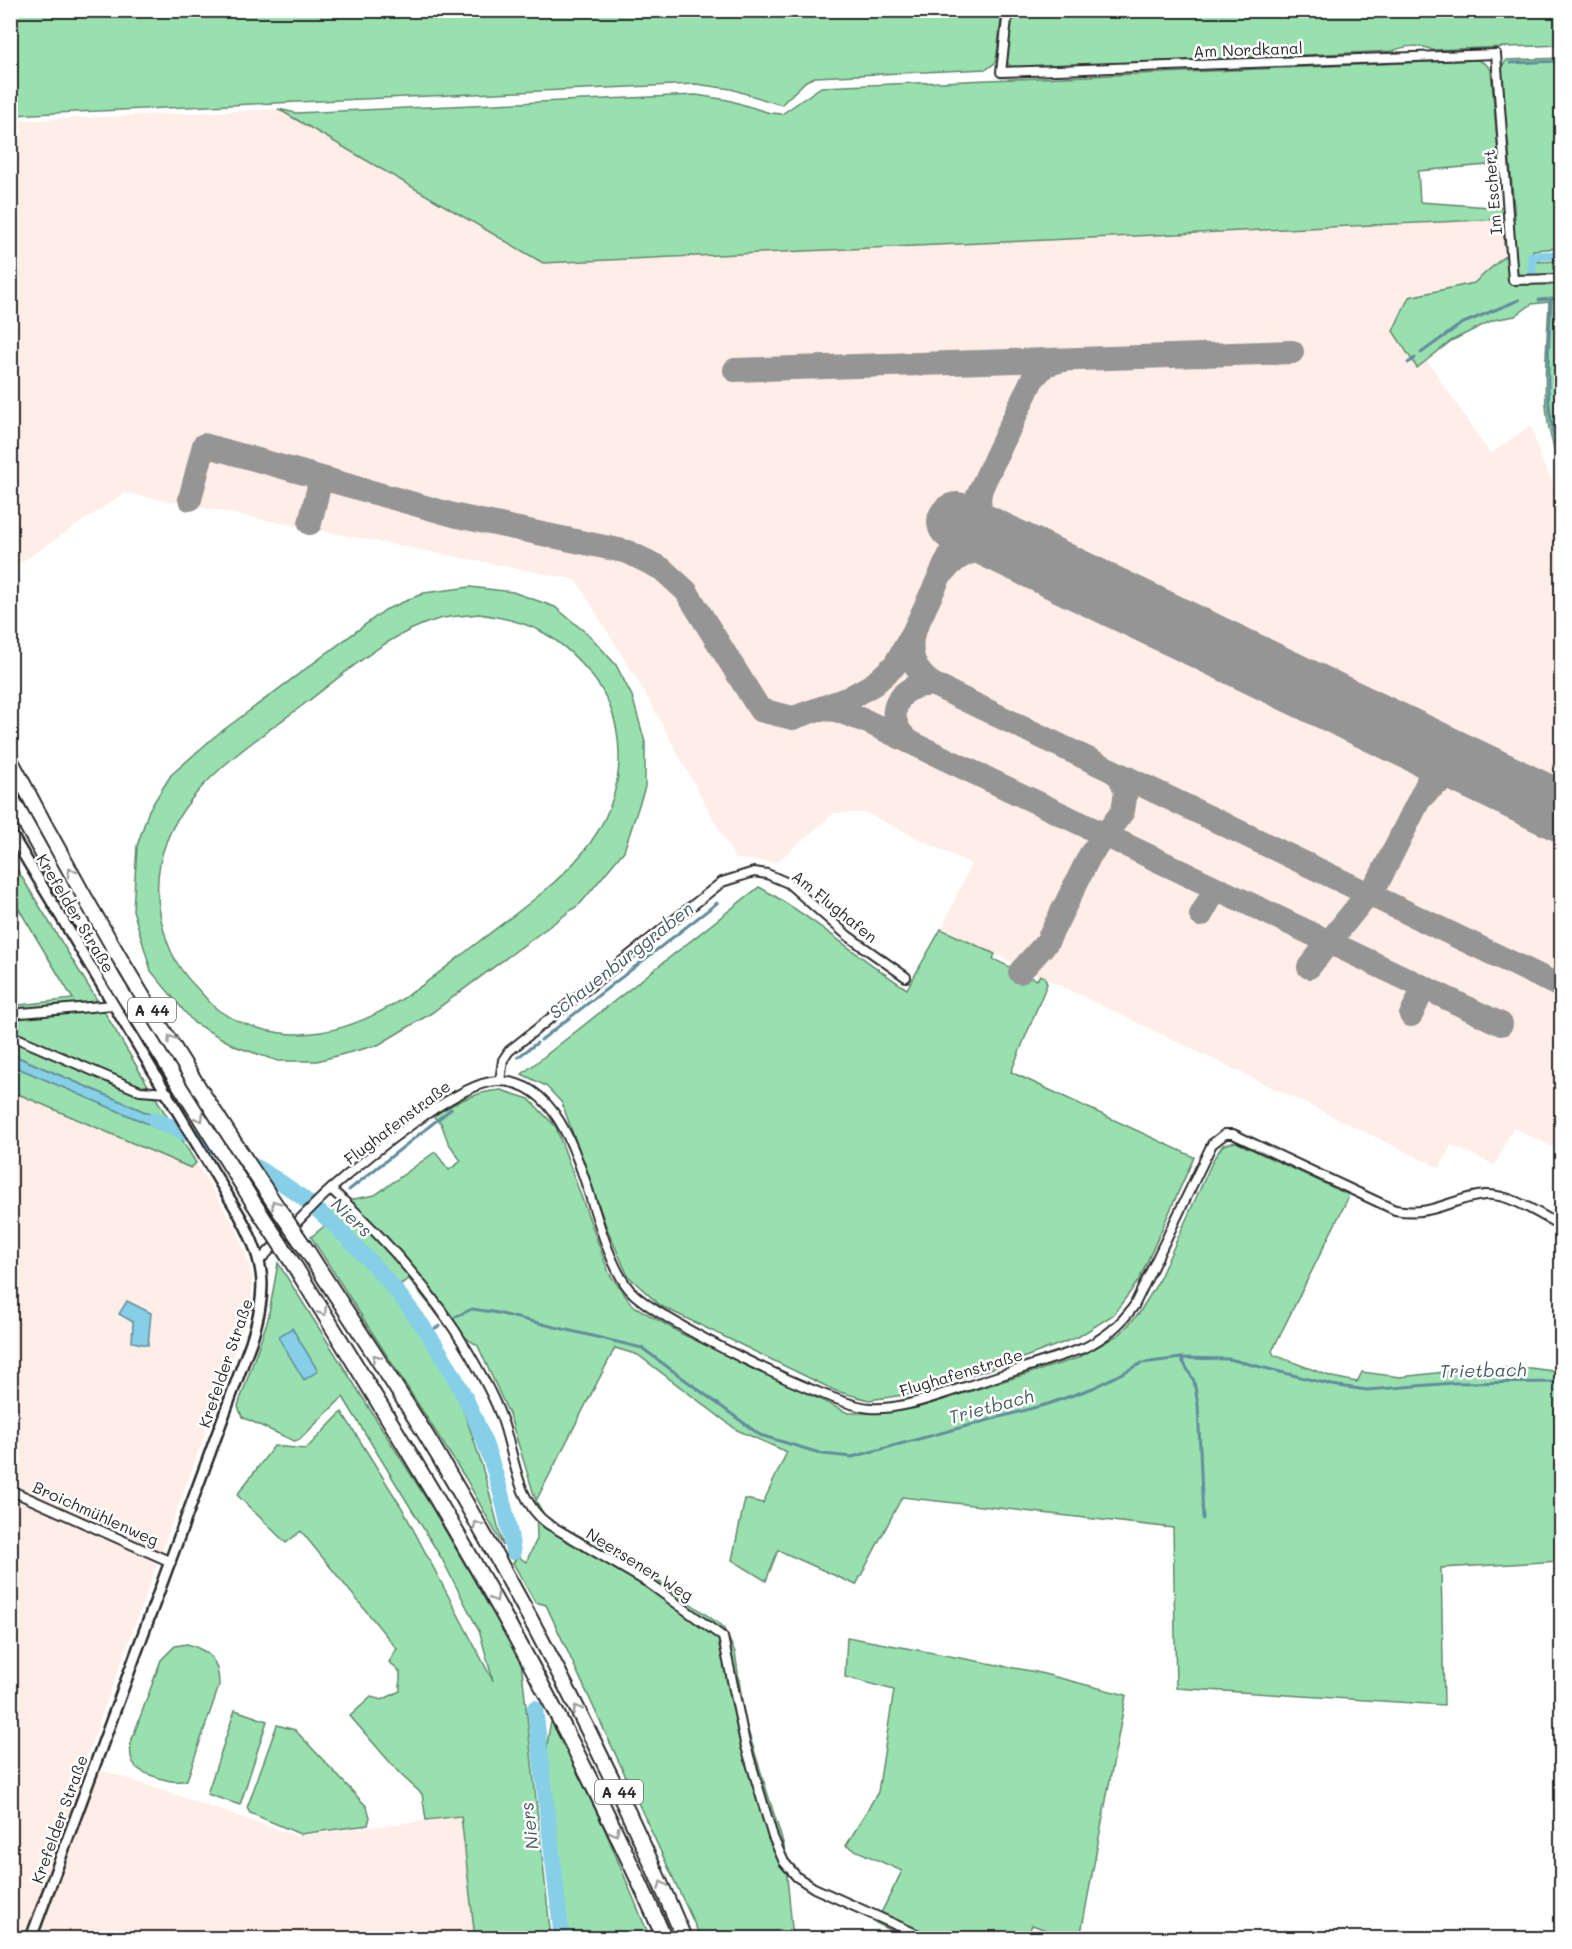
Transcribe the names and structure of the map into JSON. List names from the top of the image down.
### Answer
{
  "streets": {
    "highway": ["A 44"],
    "street": [
      "Am Nordkanal",
      "Im Eschert",
      "Am Flughafen",
      "Krefelder Straße",
      "Flughafenstraße",
      "Broichmühlenweg",
      "Neersener Weg"
    ]
  },
  "crossings": [
    ["Am Nordkanal", "Im Eschert"],
    ["Am Flughafen", "Flughafenstraße"],
    ["Krefelder Straße", "Flughafenstraße"],
    ["Krefelder Straße", "Broichmühlenweg"],
    ["Flughafenstraße", "Neersener Weg"]
  ],
  "water": ["Schauenburggraben", "Niers", "Trietbach"]
}
